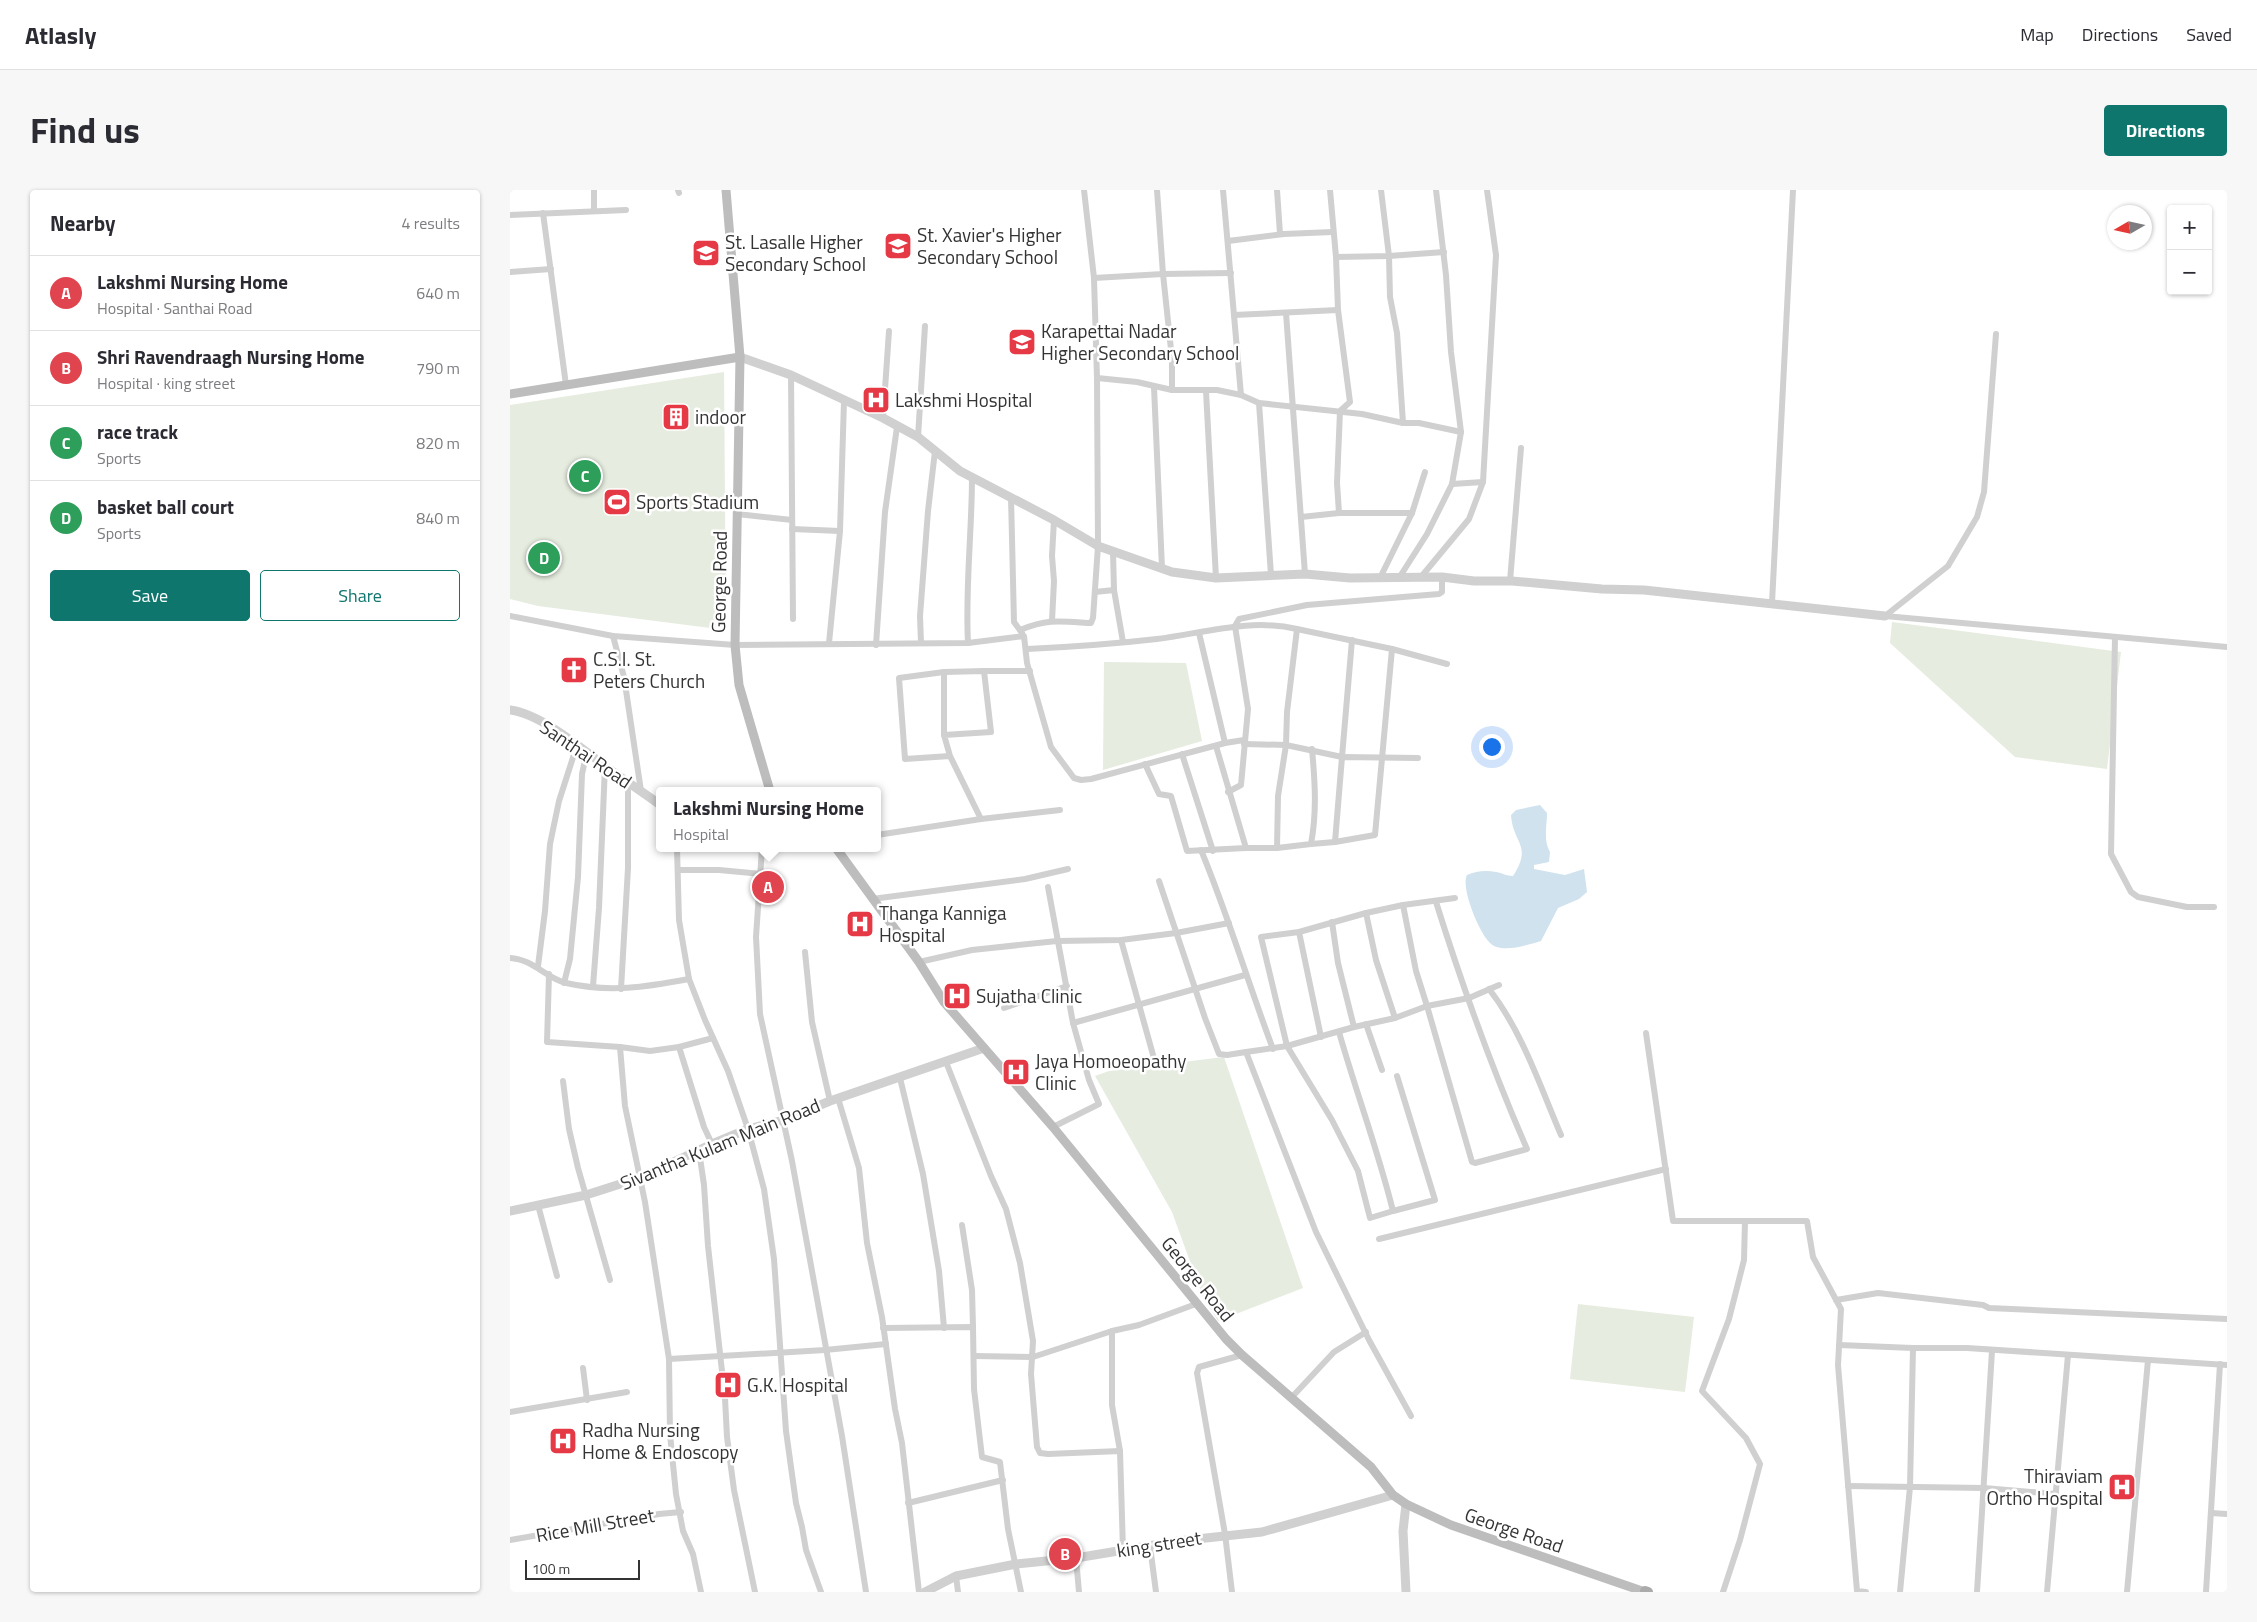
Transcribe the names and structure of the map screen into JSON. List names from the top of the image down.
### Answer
{
  "streets": {
    "main road": ["George Road"],
    "street": [
      "Santhai Road",
      "Sivantha Kulam Main Road",
      "Rice Mill Street",
      "king street"
    ]
  },
  "crossings": [
    ["George Road", "Sivantha Kulam Main Road"],
    ["George Road", "king street"]
  ],
  "places": {
    "school or university": ["St. Xavier's Higher Secondary School", "St. Lasalle Higher Secondary School", "Karapettai Nadar Higher Secondary School"],
    "hospital": [
      "Lakshmi Hospital",
      "Thanga Kanniga Hospital",
      "Sujatha Clinic",
      "Jaya Homoeopathy Clinic",
      "G.K. Hospital",
      "Radha Nursing Home & Endoscopy",
      "Thiraviam Ortho Hospital"
    ],
    "building": ["indoor"],
    "sports": ["Sports Stadium"],
    "church": ["C.S.I. St. Peters Church"]
  },
  "scale_bar": "100 m",
  "north": "left",
  "page": {
    "header": "Atlasly",
    "nav": ["Map", "Directions", "Saved"],
    "title": "Find us",
    "buttons": [
      "Directions",
      ["Save", "Share"]
    ],
    "heading": ["Nearby", "4 results"],
    "map_buttons": ["+", "−"],
    "list": [
      {
        "mark": "A",
        "name": "Lakshmi Nursing Home",
        "note": "Hospital · Santhai Road",
        "value": "640 m"
      },
      {
        "mark": "B",
        "name": "Shri Ravendraagh Nursing Home",
        "note": "Hospital · king street",
        "value": "790 m"
      },
      {
        "mark": "C",
        "name": "race track",
        "note": "Sports",
        "value": "820 m"
      },
      {
        "mark": "D",
        "name": "basket ball court",
        "note": "Sports",
        "value": "840 m"
      }
    ],
    "pins": [
      "C",
      "D",
      "A",
      "B"
    ],
    "popup": ["Lakshmi Nursing Home", "Hospital"],
    "scale": "100 m"
  }
}
